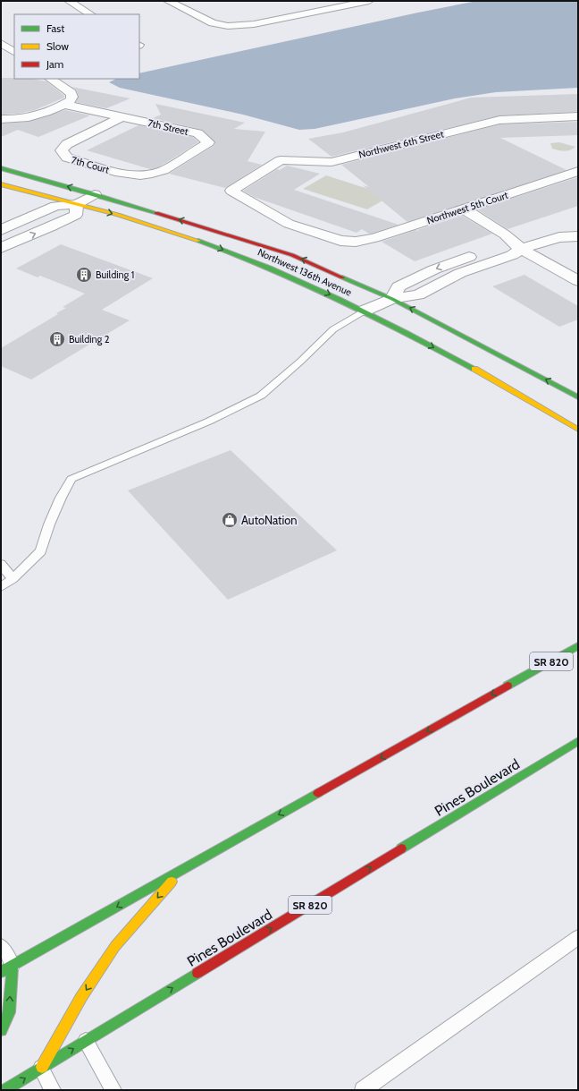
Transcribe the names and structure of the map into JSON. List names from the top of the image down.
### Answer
{
  "streets": {
    "main road": ["Northwest 136th Avenue", "SR 820", "Pines Boulevard"],
    "street": [
      "7th Street",
      "Northwest 6th Street",
      "7th Court",
      "Northwest 5th Court"
    ]
  },
  "crossings": [
    ["7th Street", "7th Court"],
    ["Northwest 6th Street", "Northwest 5th Court"]
  ],
  "one_way": ["Pines Boulevard"],
  "places": {
    "building": ["Building 1", "Building 2"],
    "shop": ["AutoNation"]
  },
  "legend": ["Fast", "Slow", "Jam"]
}
